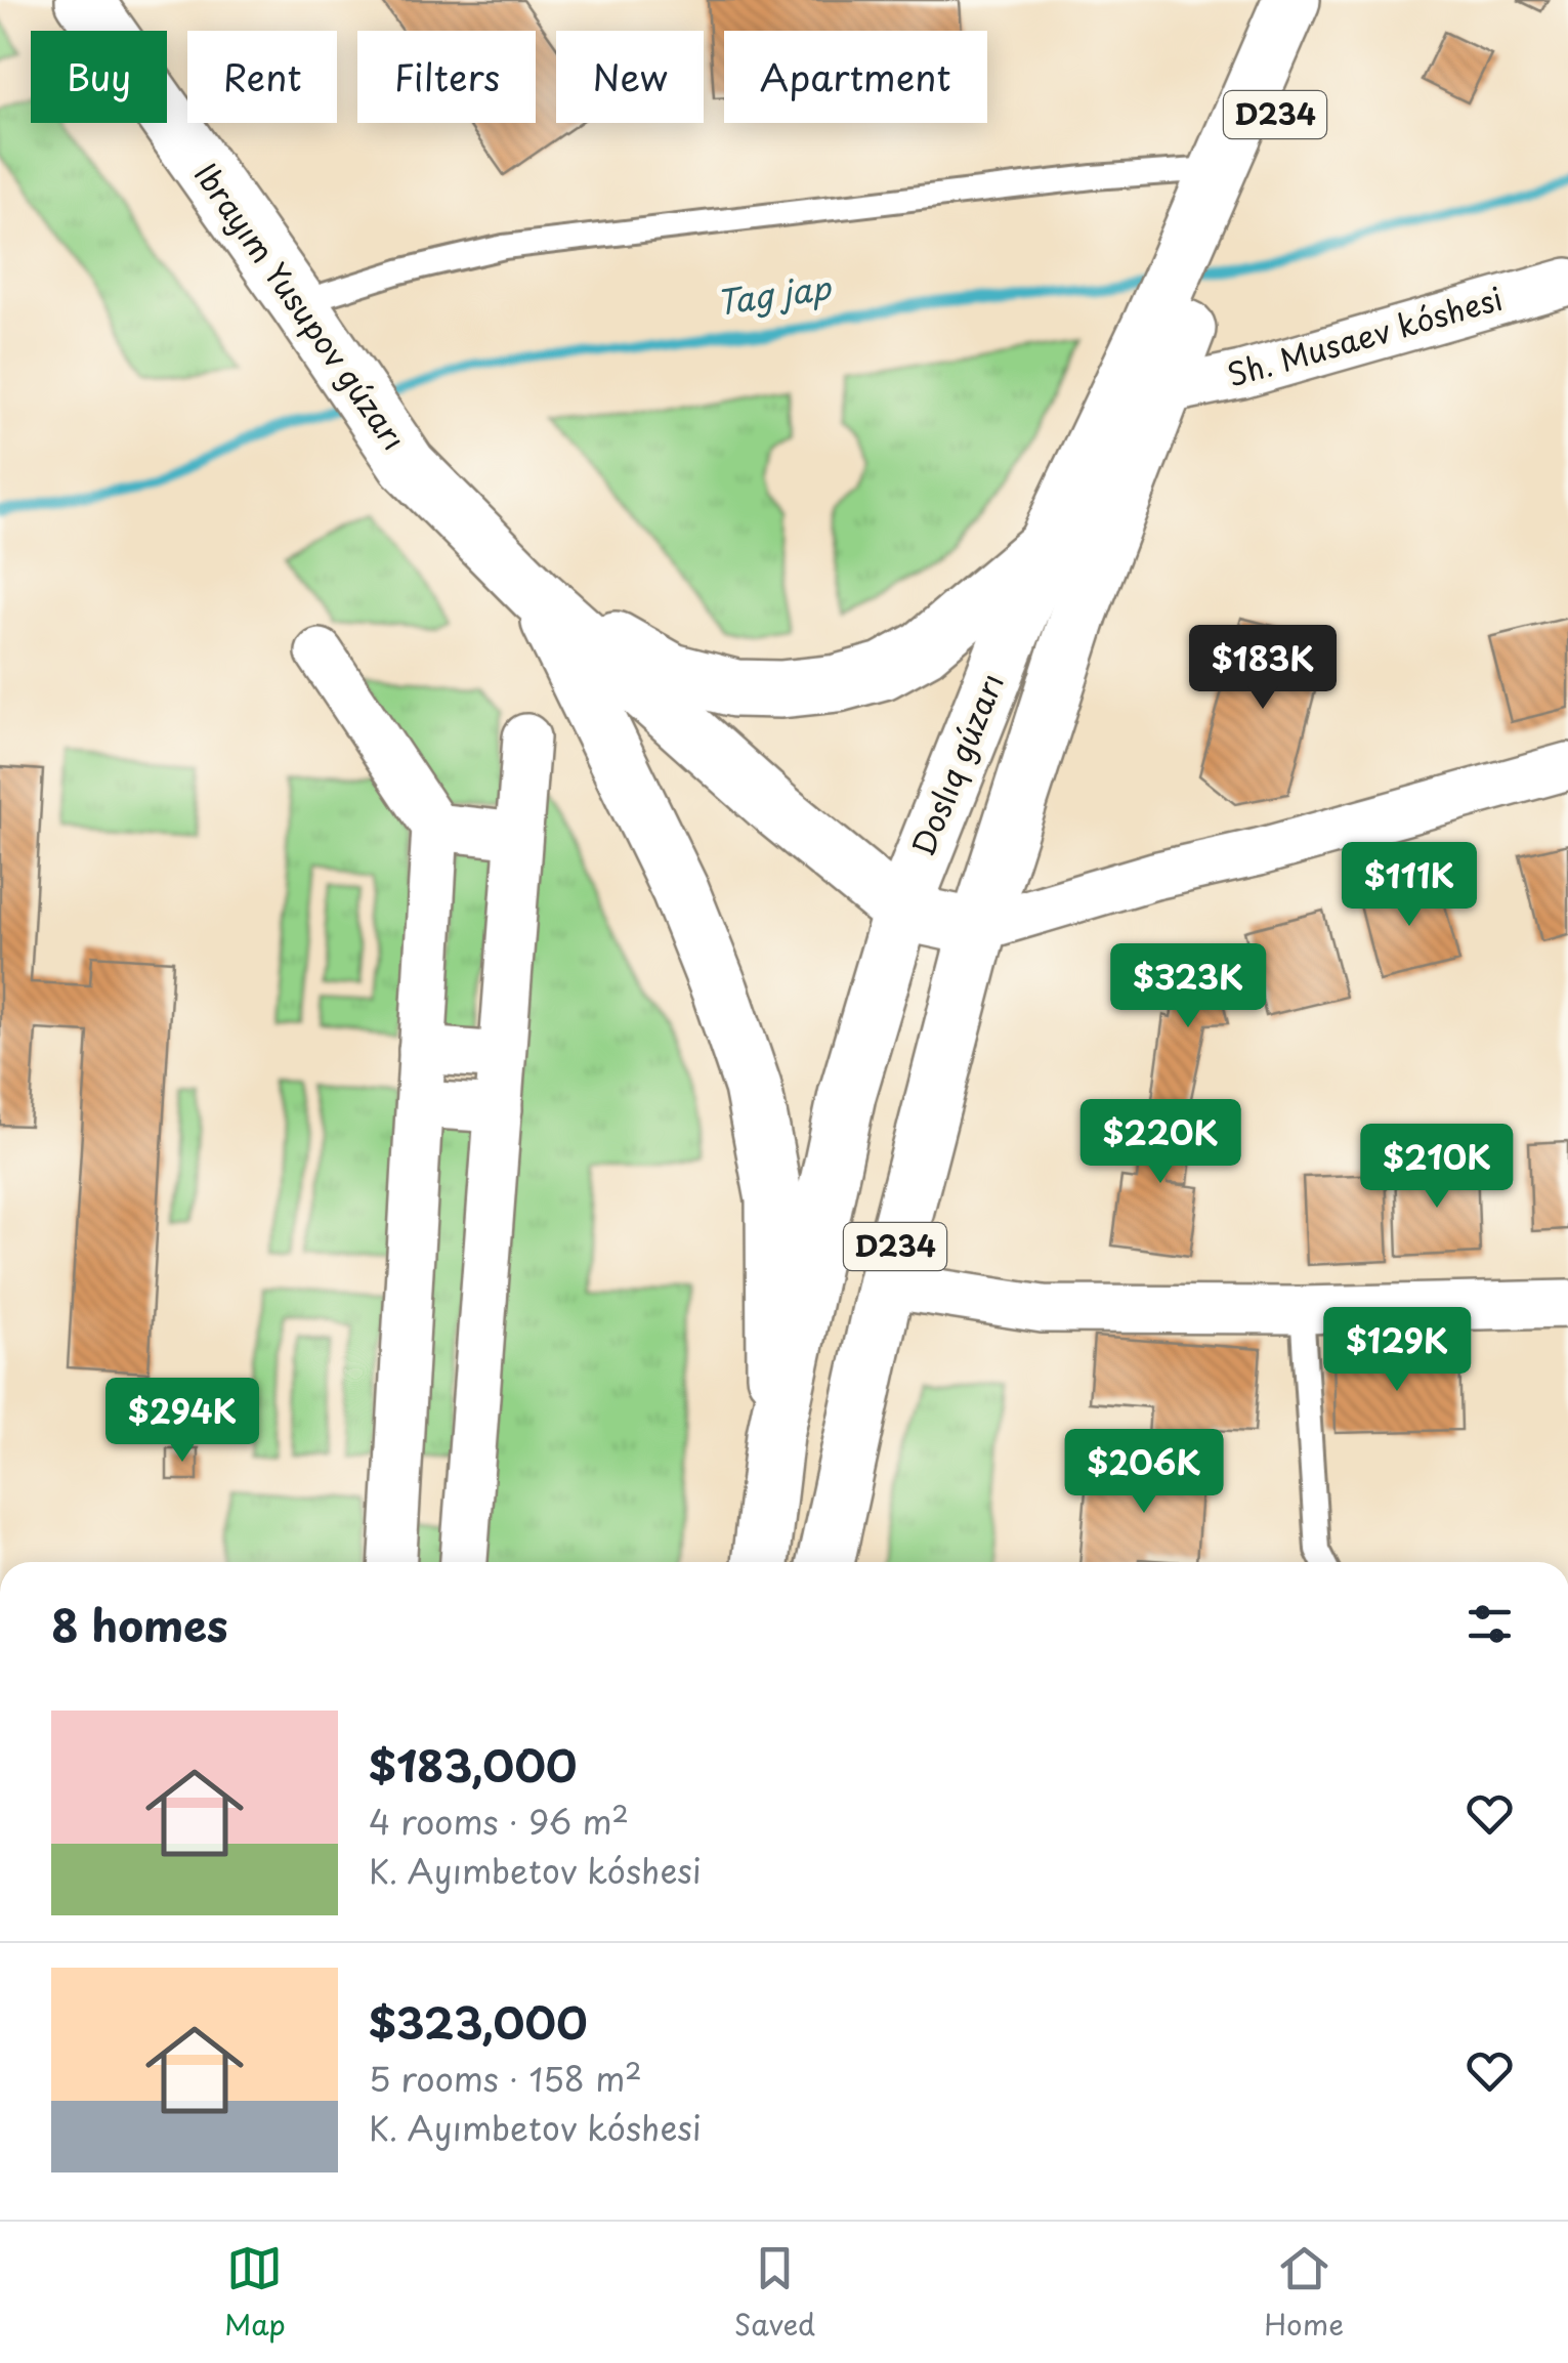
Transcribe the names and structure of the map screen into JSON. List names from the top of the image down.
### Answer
{
  "streets": {
    "main road": ["D234", "Ibrayım Yusupov gúzarı", "Doslıq gúzarı"],
    "street": ["Sh. Musaev kóshesi"]
  },
  "crossings": [
    ["Sh. Musaev kóshesi", "Doslıq gúzarı"]
  ],
  "water": ["Tag jap"],
  "page": {
    "chip": [
      "Buy",
      "Rent",
      "Filters",
      "New",
      "Apartment"
    ],
    "price": [
      "$183K",
      "$111K",
      "$323K",
      "$220K",
      "$210K",
      "$129K",
      "$294K",
      "$206K"
    ],
    "heading": "8 homes",
    "list": [
      {
        "name": "$183,000",
        "note": "4 rooms · 96 m² · K. Ayımbetov kóshesi"
      },
      {
        "name": "$323,000",
        "note": "5 rooms · 158 m² · K. Ayımbetov kóshesi"
      }
    ],
    "tabs": ["Map", "Saved", "Home"]
  }
}
